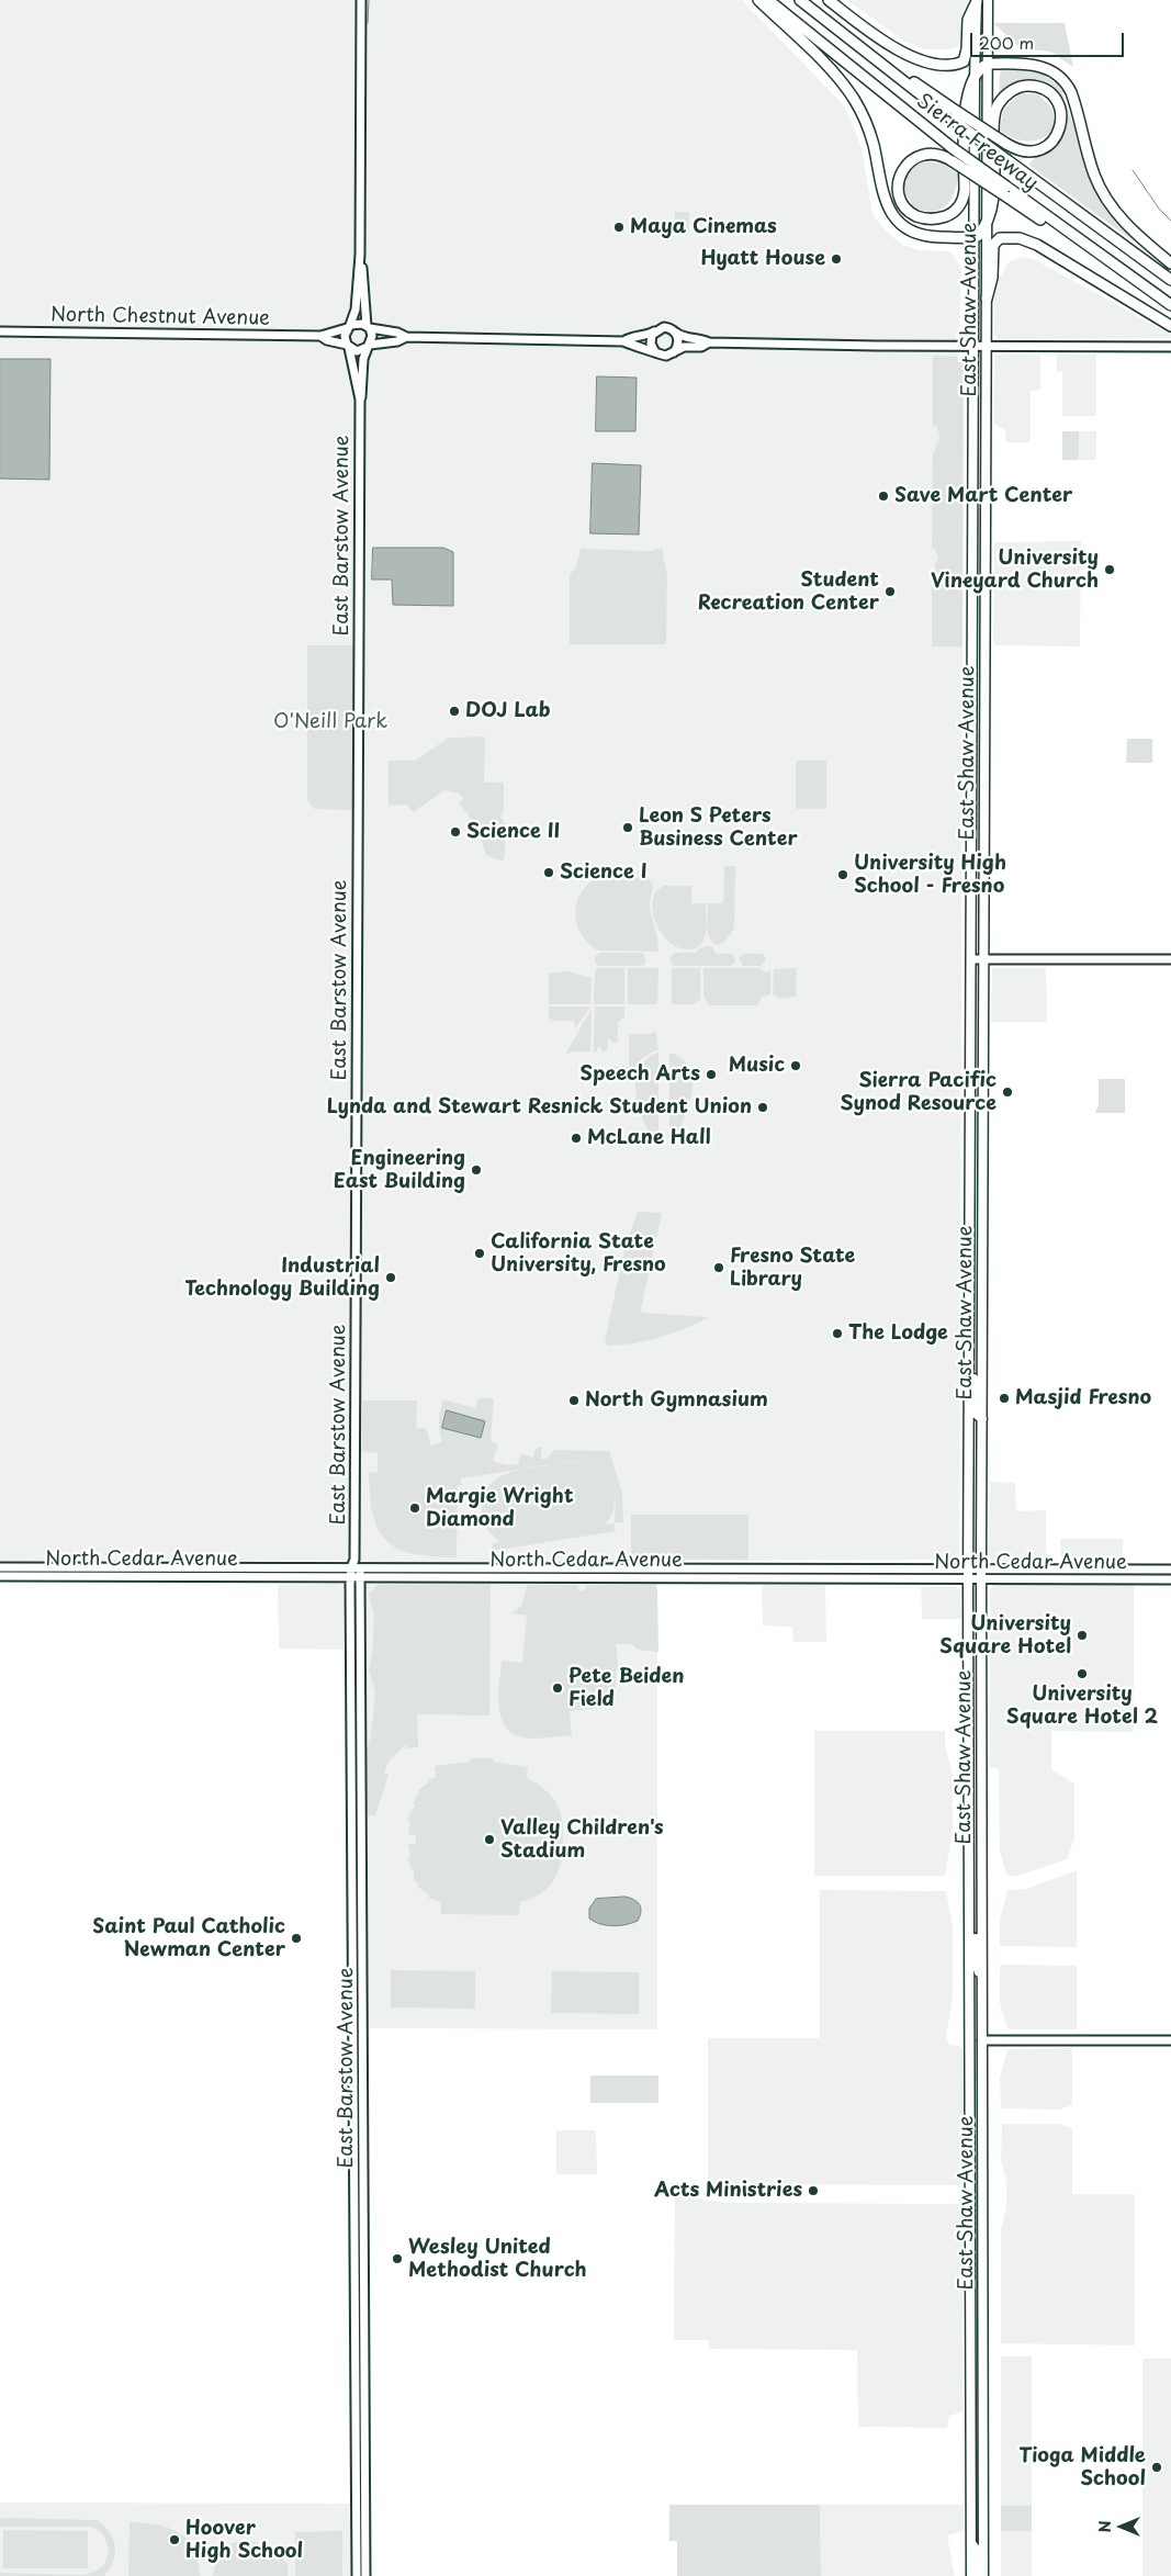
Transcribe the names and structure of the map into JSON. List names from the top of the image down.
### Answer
{
  "streets": {
    "highway": ["Sierra Freeway"],
    "main road": [
      "East Shaw Avenue",
      "North Chestnut Avenue",
      "East Barstow Avenue",
      "North Cedar Avenue"
    ]
  },
  "crossings": [
    ["East Shaw Avenue", "North Cedar Avenue"],
    ["North Chestnut Avenue", "East Barstow Avenue"],
    ["East Barstow Avenue", "North Cedar Avenue"]
  ],
  "parks": ["O'Neill Park"],
  "places": [
    "Maya Cinemas",
    "Hyatt House",
    "Save Mart Center",
    "University Vineyard Church",
    "Student Recreation Center",
    "DOJ Lab",
    "Leon S Peters Business Center",
    "Science II",
    "Science I",
    "University High School - Fresno",
    "Music",
    "Speech Arts",
    "Sierra Pacific Synod Resource",
    "Lynda and Stewart Resnick Student Union",
    "McLane Hall",
    "Engineering East Building",
    "California State University, Fresno",
    "Fresno State Library",
    "Industrial Technology Building",
    "The Lodge",
    "Masjid Fresno",
    "North Gymnasium",
    "Margie Wright Diamond",
    "University Square Hotel",
    "University Square Hotel 2",
    "Pete Beiden Field",
    "Valley Children's Stadium",
    "Saint Paul Catholic Newman Center",
    "Acts Ministries",
    "Wesley United Methodist Church",
    "Tioga Middle School",
    "Hoover High School"
  ],
  "scale_bar": "200 m",
  "north": "left"
}
